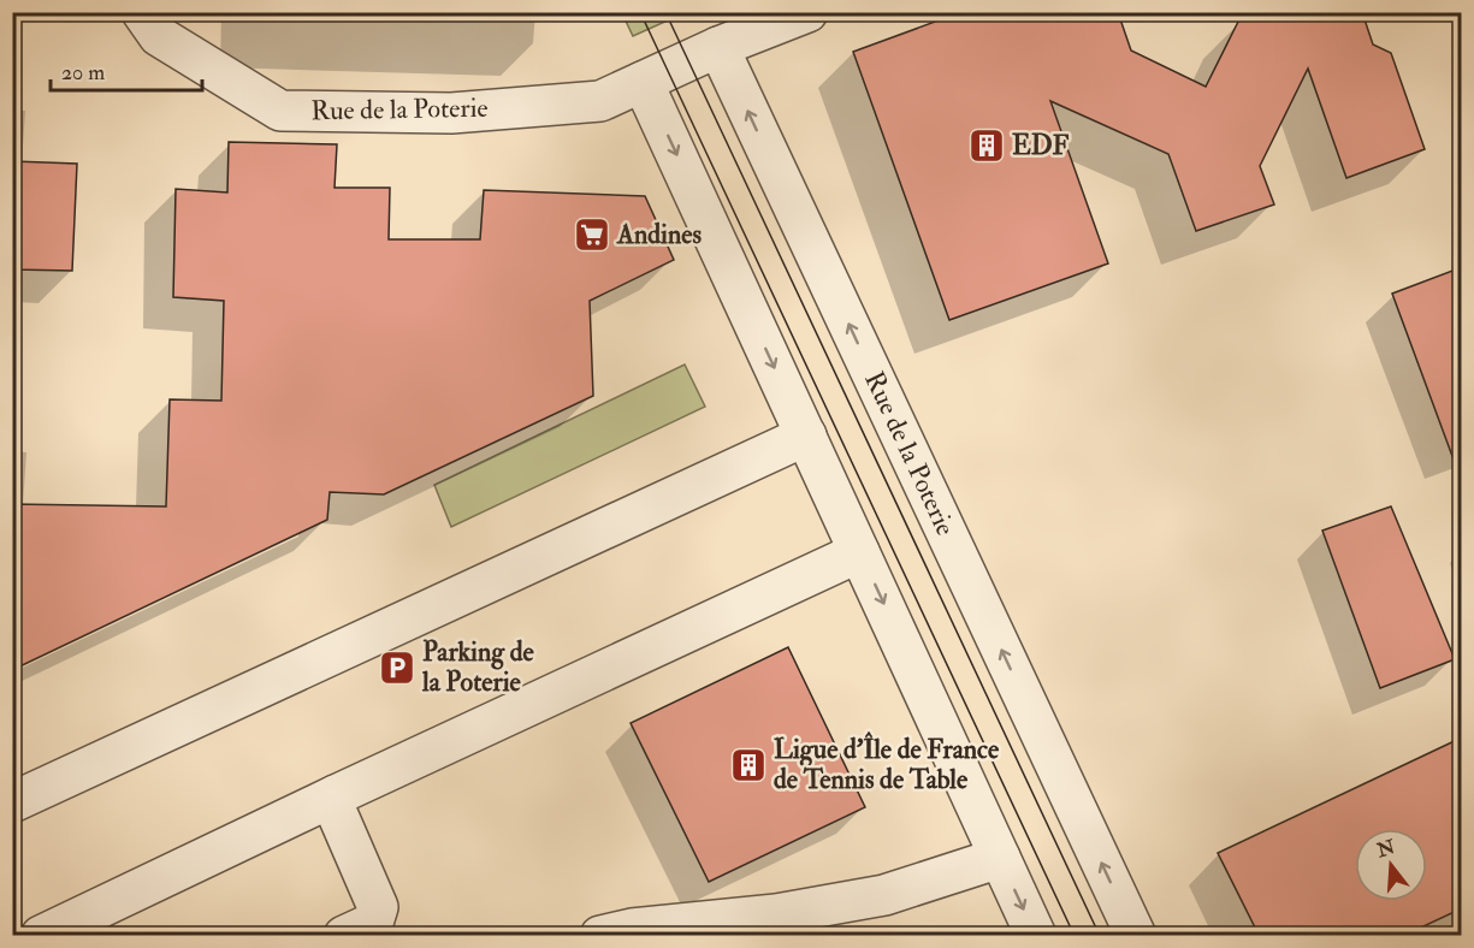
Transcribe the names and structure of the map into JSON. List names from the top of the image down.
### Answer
{
  "streets": {
    "street": ["Rue de la Poterie"]
  },
  "places": {
    "building": ["EDF", "Ligue d'Île de France de Tennis de Table"],
    "supermarket": ["Andines"],
    "parking": ["Parking de la Poterie"]
  },
  "scale_bar": "20 m",
  "north": "top"
}
